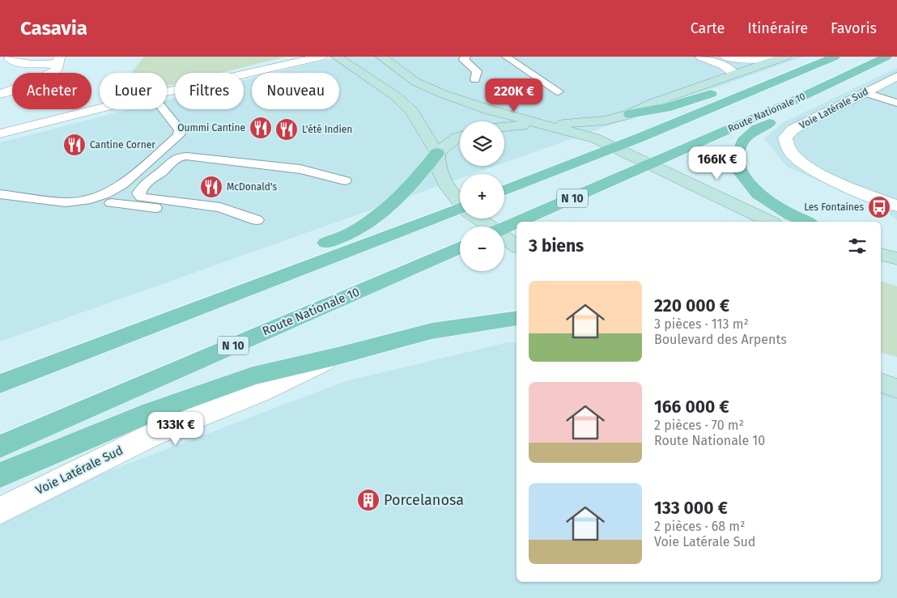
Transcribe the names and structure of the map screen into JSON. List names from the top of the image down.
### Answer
{
  "streets": {
    "main road": ["Route Nationale 10", "N 10"],
    "street": ["Voie Latérale Sud"]
  },
  "places": {
    "restaurant": [
      "Oummi Cantine",
      "L'été Indien",
      "Cantine Corner",
      "McDonald's"
    ],
    "bus stop": ["Les Fontaines"],
    "building": ["Porcelanosa"]
  },
  "page": {
    "header": "Casavia",
    "nav": ["Carte", "Itinéraire", "Favoris"],
    "chip": [
      "Acheter",
      "Louer",
      "Filtres",
      "Nouveau"
    ],
    "price": ["220K €", "166K €", "133K €"],
    "map_buttons": ["+", "−"],
    "heading": "3 biens",
    "list": [
      {
        "name": "220 000 €",
        "note": "3 pièces · 113 m² · Boulevard des Arpents"
      },
      {
        "name": "166 000 €",
        "note": "2 pièces · 70 m² · Route Nationale 10"
      },
      {
        "name": "133 000 €",
        "note": "2 pièces · 68 m² · Voie Latérale Sud"
      }
    ]
  }
}
